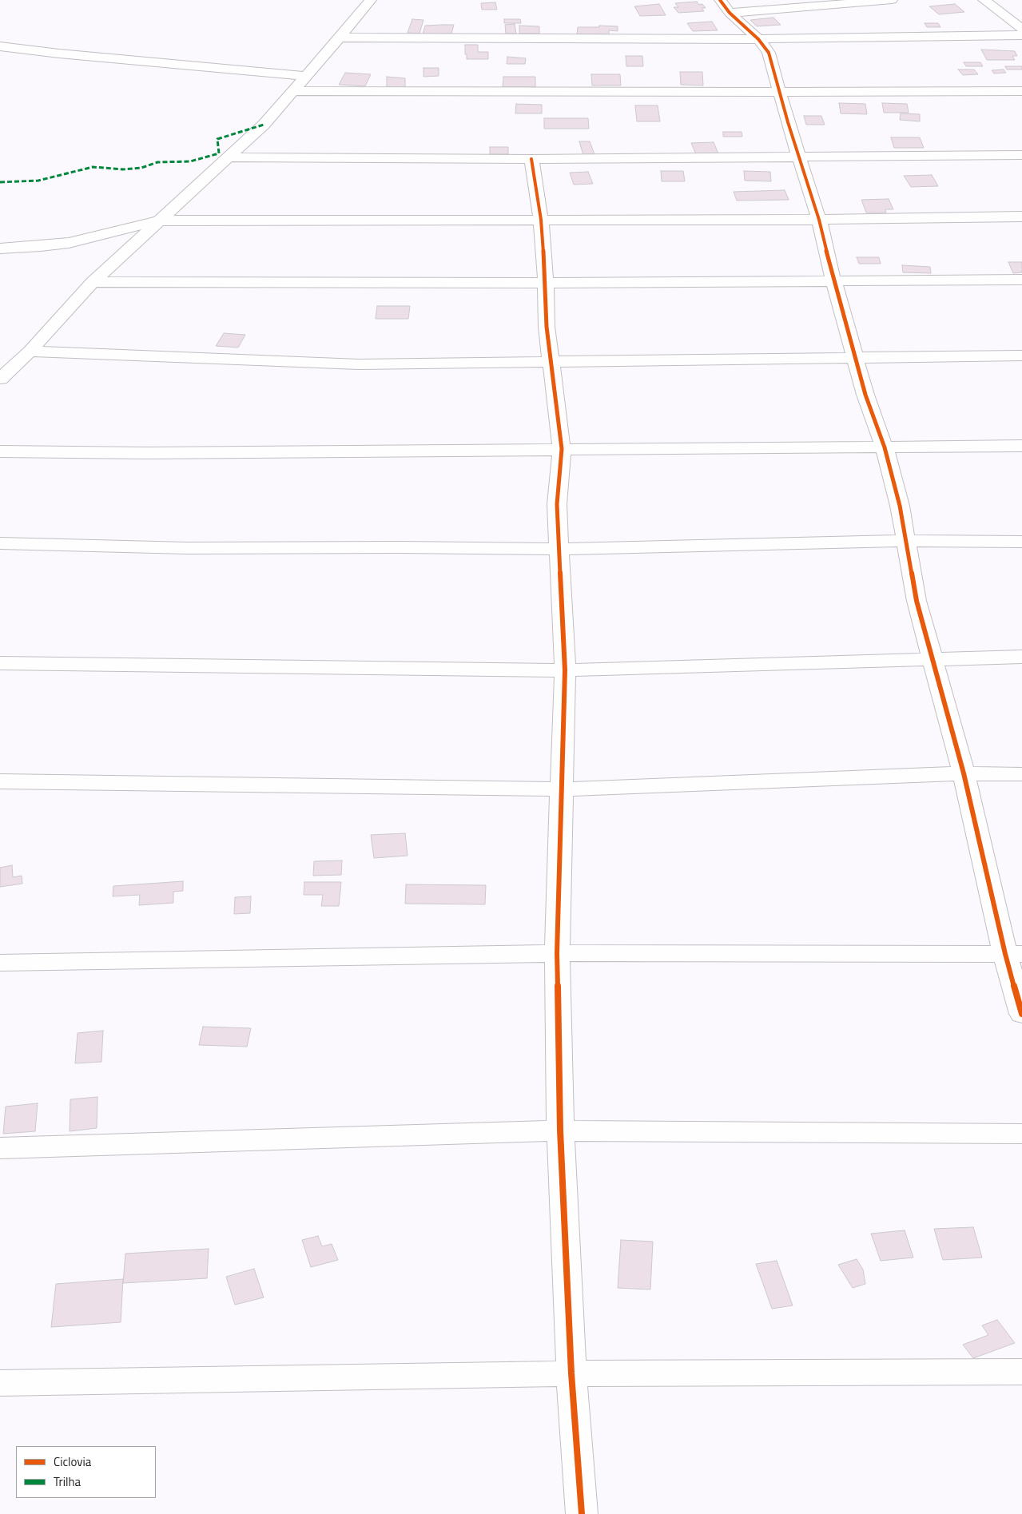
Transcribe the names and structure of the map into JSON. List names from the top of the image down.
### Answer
{
  "legend": ["Ciclovia", "Trilha"]
}
